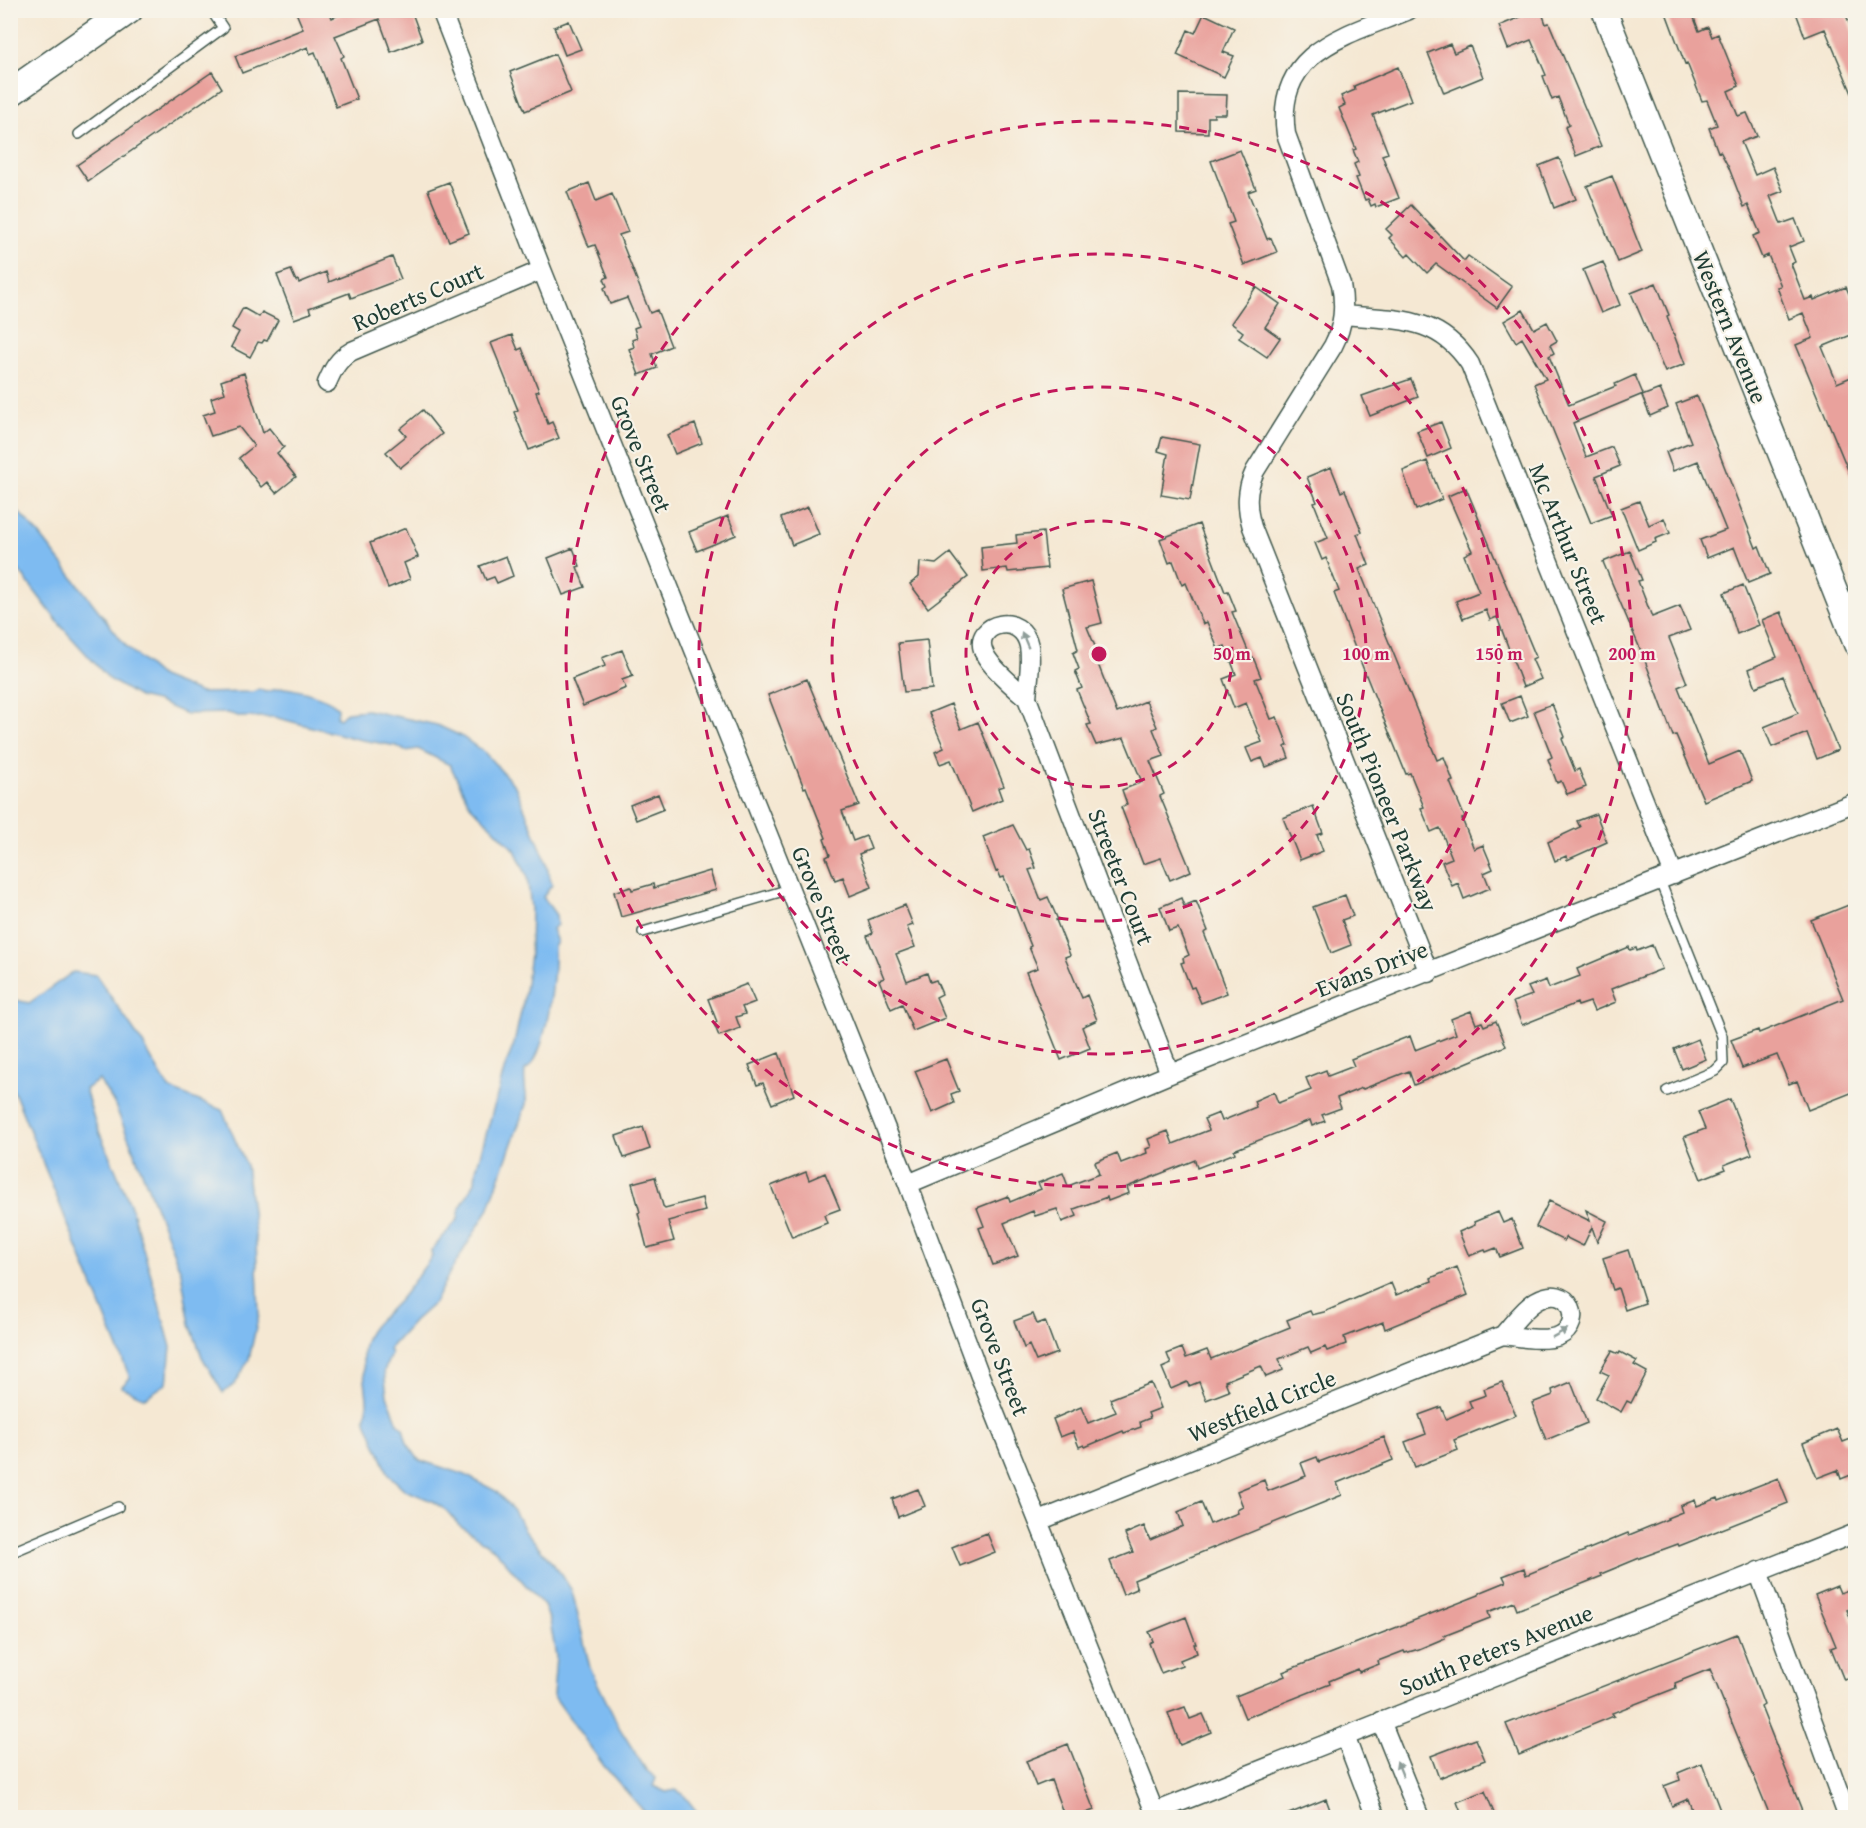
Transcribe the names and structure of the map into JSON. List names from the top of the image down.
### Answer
{
  "streets": {
    "street": [
      "Roberts Court",
      "Western Avenue",
      "Grove Street",
      "Mc Arthur Street",
      "South Pioneer Parkway",
      "Streeter Court",
      "Evans Drive",
      "Westfield Circle",
      "South Peters Avenue"
    ]
  },
  "crossings": [
    ["Roberts Court", "Grove Street"],
    ["Grove Street", "Evans Drive"],
    ["Grove Street", "Westfield Circle"],
    ["Grove Street", "South Peters Avenue"],
    ["Mc Arthur Street", "South Pioneer Parkway"],
    ["Mc Arthur Street", "Evans Drive"],
    ["South Pioneer Parkway", "Evans Drive"],
    ["Streeter Court", "Evans Drive"]
  ],
  "rings": [
    "50 m",
    "100 m",
    "150 m",
    "200 m"
  ]
}
